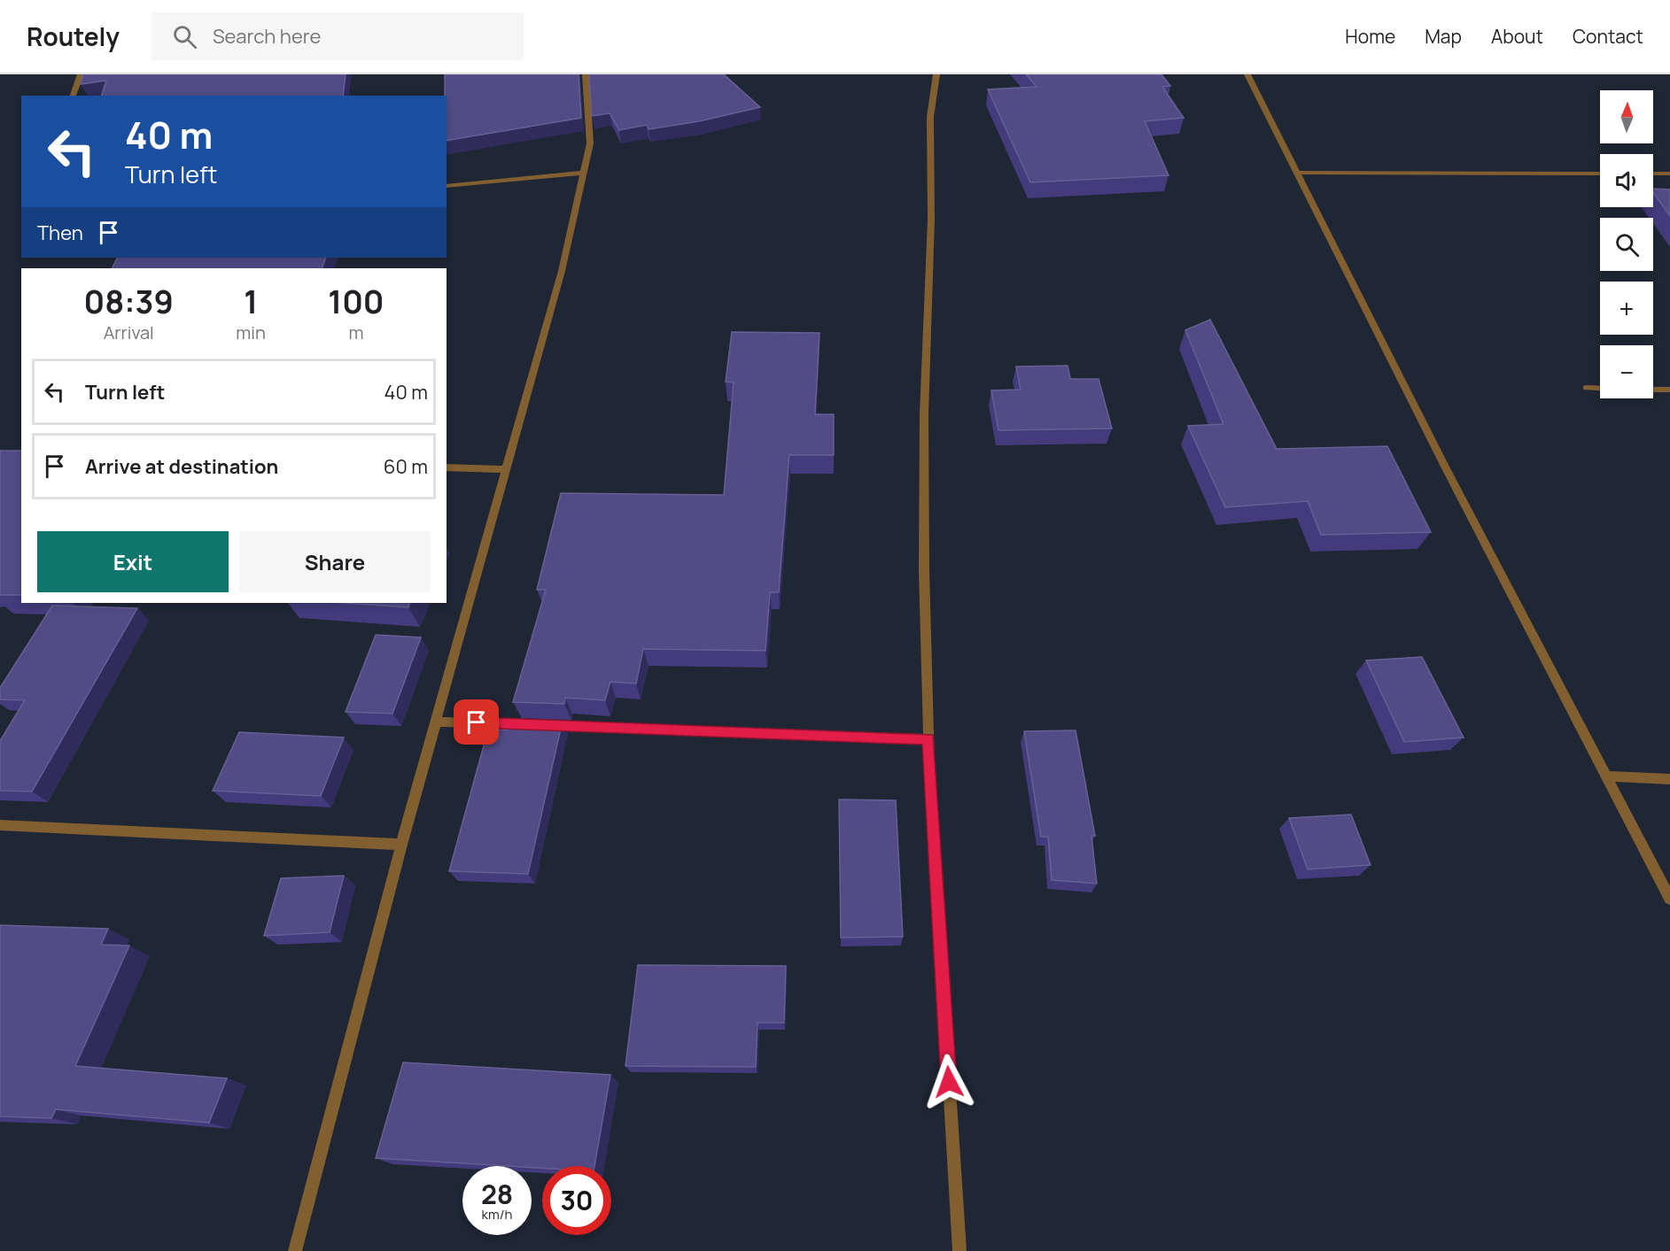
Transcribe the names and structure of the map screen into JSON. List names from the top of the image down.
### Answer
{
  "north": "top",
  "page": {
    "header": "Routely",
    "search": "Search here",
    "nav": [
      "Home",
      "Map",
      "About",
      "Contact"
    ],
    "map_buttons": ["+", "−"],
    "turn": ["40 m", "Turn left"],
    "then": "Then",
    "eta": [
      "08:39",
      "Arrival",
      "1",
      "min",
      "100",
      "m"
    ],
    "list": [
      {
        "name": "Turn left",
        "value": "40 m"
      },
      {
        "name": "Arrive at destination",
        "value": "60 m"
      }
    ],
    "buttons": ["Exit", "Share"],
    "speed": "28 km/h",
    "limit": "30"
  }
}
